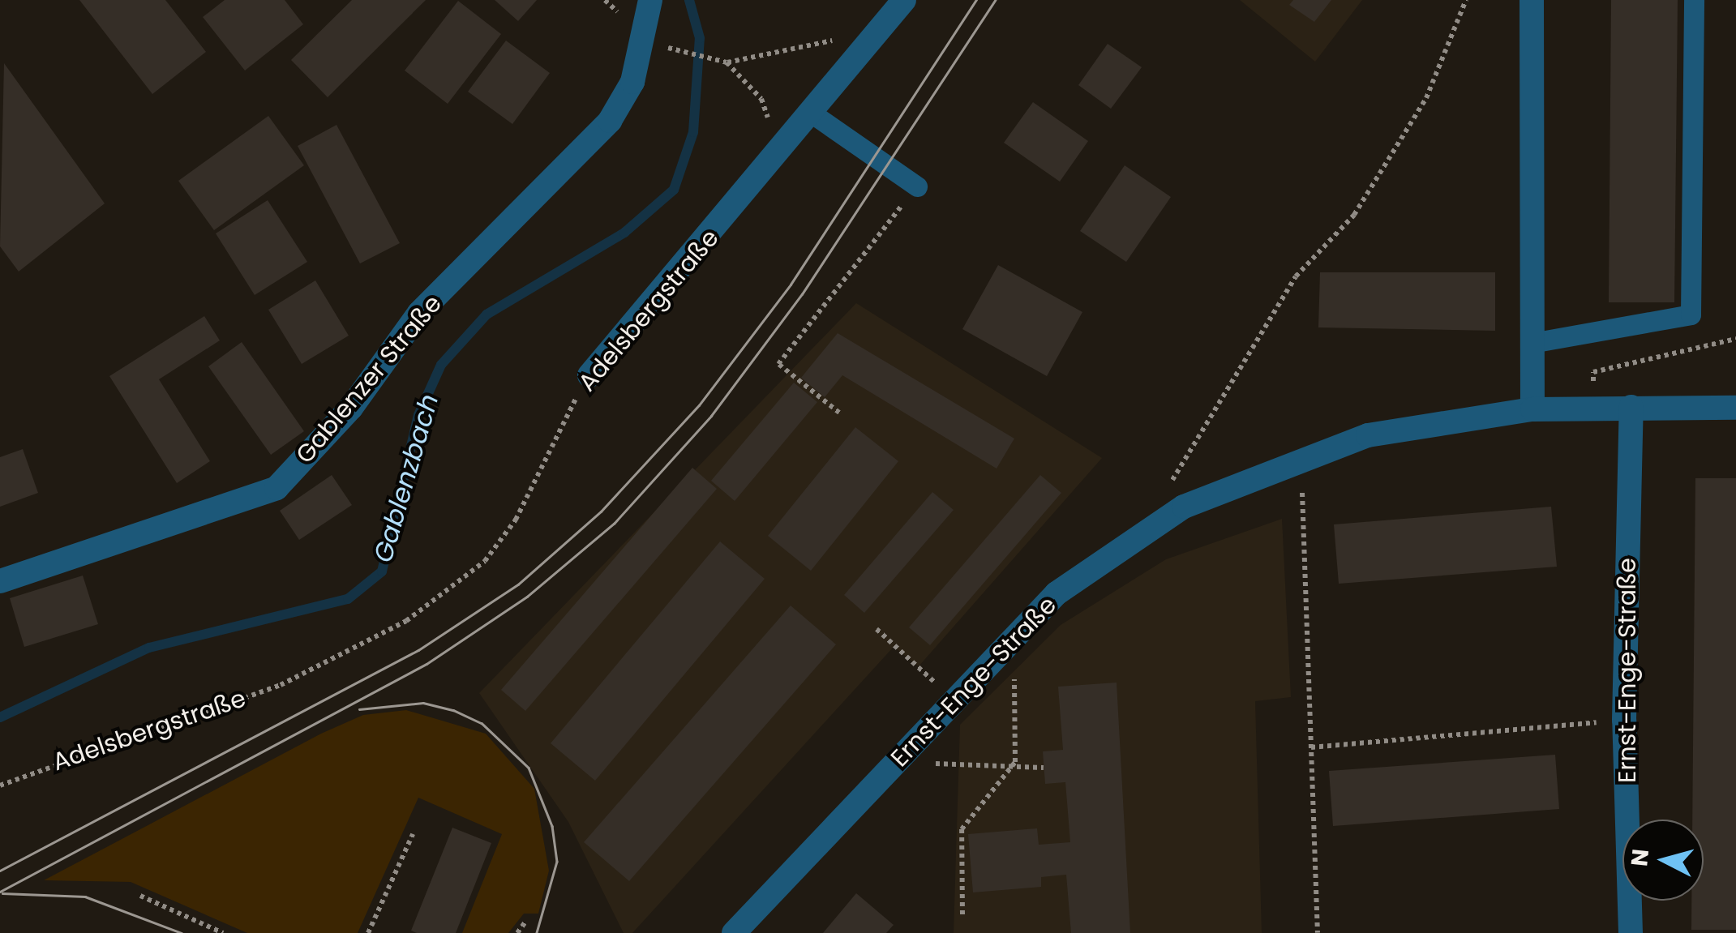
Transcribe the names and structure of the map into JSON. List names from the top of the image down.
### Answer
{
  "streets": {
    "street": ["Adelsbergstraße", "Gablenzer Straße", "Ernst-Enge-Straße"]
  },
  "water": ["Gablenzbach"],
  "north": "left"
}
